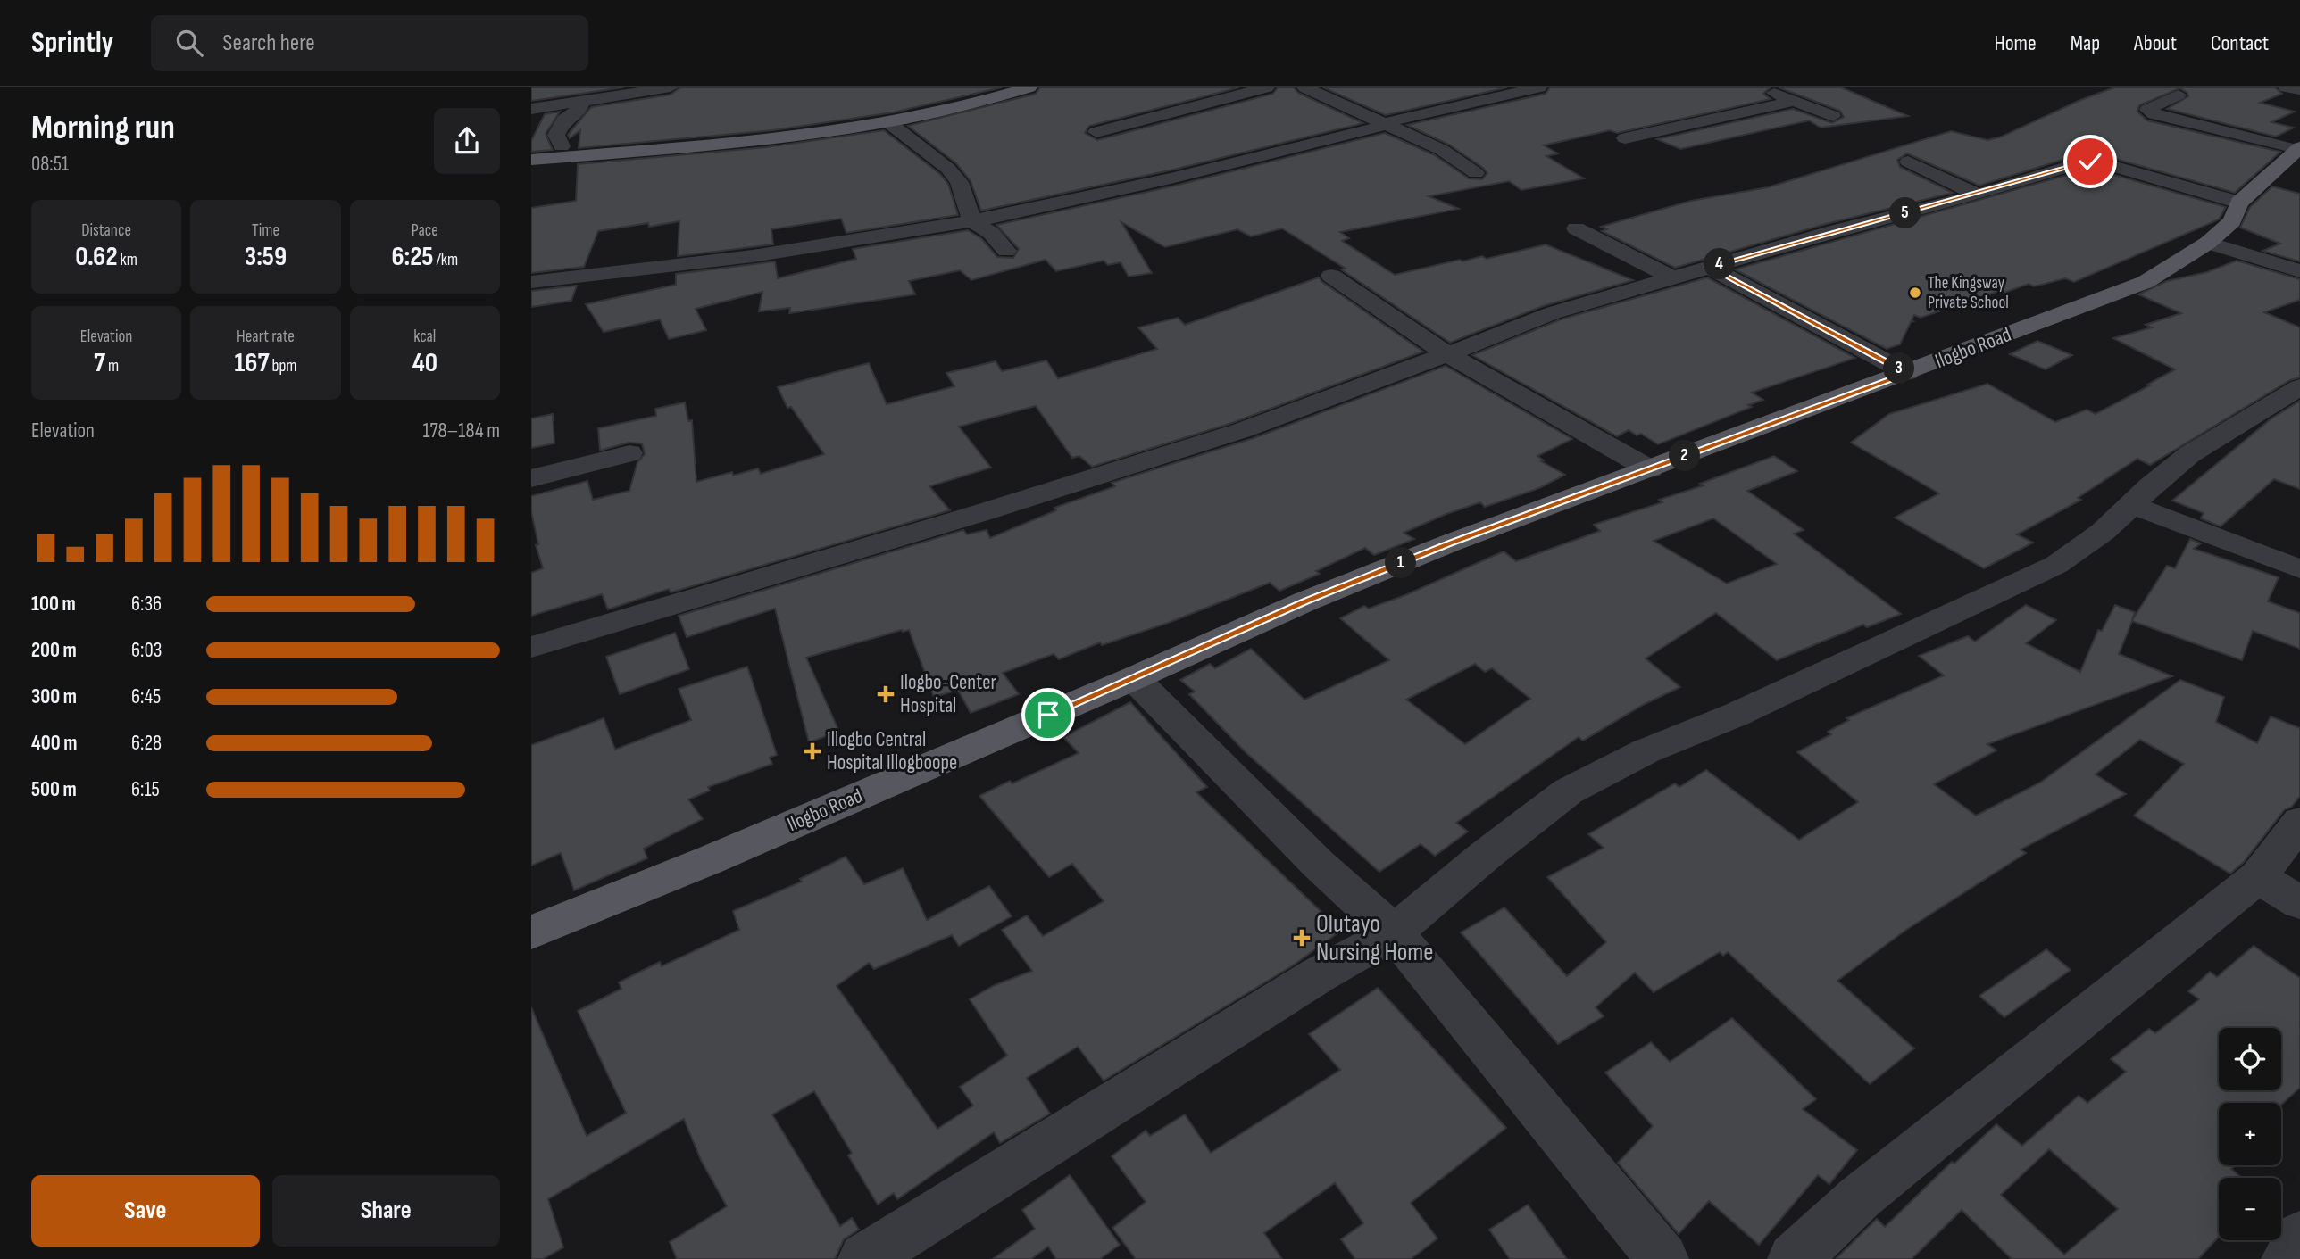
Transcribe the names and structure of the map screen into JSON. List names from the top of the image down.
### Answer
{
  "streets": {
    "main road": ["Ilogbo Road"]
  },
  "places": {
    "other": ["The Kingsway Private School"],
    "health": ["Ilogbo-Center Hospital", "Illogbo Central Hospital Illogboope", "Olutayo Nursing Home"]
  },
  "page": {
    "header": "Sprintly",
    "search": "Search here",
    "nav": [
      "Home",
      "Map",
      "About",
      "Contact"
    ],
    "heading": ["Morning run", "08:51"],
    "stats": [
      ["Distance", "0.62 km"],
      ["Time", "3:59"],
      ["Pace", "6:25 /km"],
      ["Elevation", "7 m"],
      ["Heart rate", "167 bpm"],
      ["kcal", "40"]
    ],
    "pins": [
      "5",
      "4",
      "3",
      "2",
      "1"
    ],
    "chart": ["Elevation", "178–184 m"],
    "list": [
      {
        "name": "100 m",
        "note": "6:36"
      },
      {
        "name": "200 m",
        "note": "6:03"
      },
      {
        "name": "300 m",
        "note": "6:45"
      },
      {
        "name": "400 m",
        "note": "6:28"
      },
      {
        "name": "500 m",
        "note": "6:15"
      }
    ],
    "map_buttons": ["+", "−"],
    "buttons": ["Save", "Share"]
  }
}
